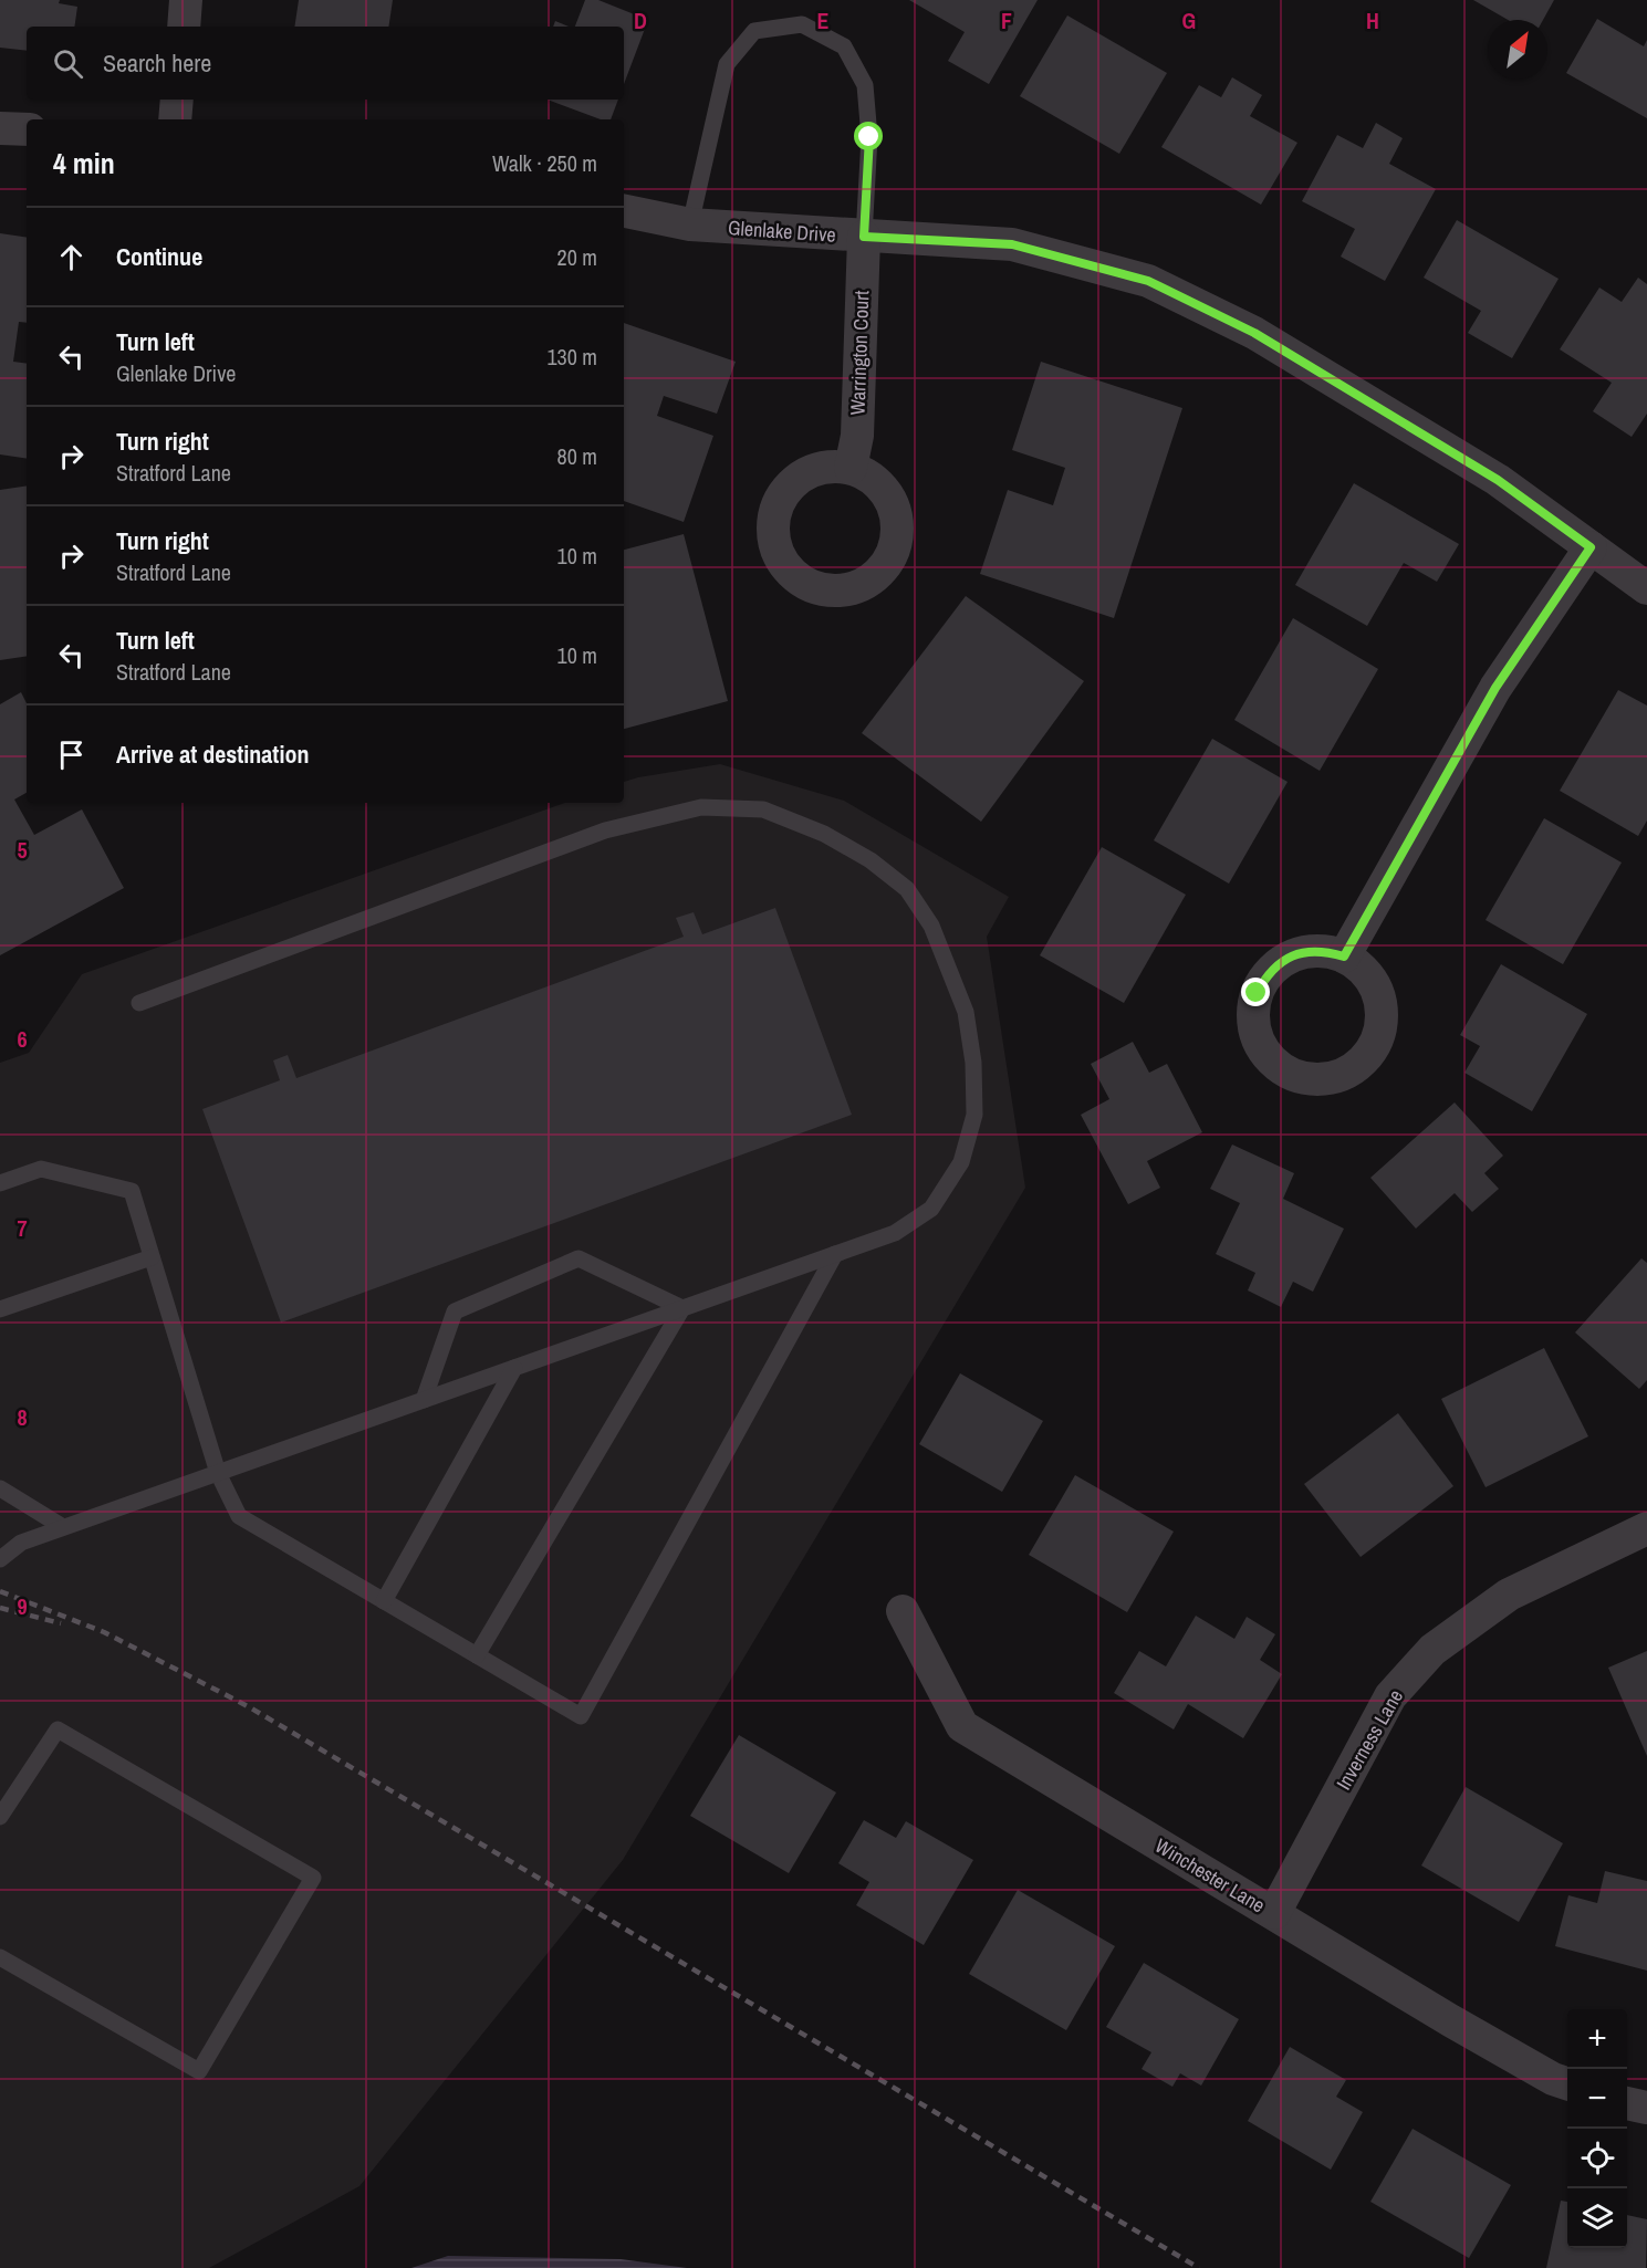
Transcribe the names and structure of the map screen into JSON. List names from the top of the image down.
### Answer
{
  "streets": {
    "street": [
      "Glenlake Drive",
      "Warrington Court",
      "Inverness Lane",
      "Winchester Lane"
    ]
  },
  "crossings": [
    ["Glenlake Drive", "Warrington Court"],
    ["Inverness Lane", "Winchester Lane"]
  ],
  "north": "top right",
  "page": {
    "search": "Search here",
    "heading": ["4 min", "Walk · 250 m"],
    "list": [
      ["Continue", "20 m"],
      ["Turn left", "Glenlake Drive", "130 m"],
      ["Turn right", "Stratford Lane", "80 m"],
      ["Turn right", "Stratford Lane", "10 m"],
      ["Turn left", "Stratford Lane", "10 m"],
      "Arrive at destination"
    ],
    "map_buttons": ["+", "−"]
  },
  "grid": {
    "columns": [
      "D",
      "E",
      "F",
      "G",
      "H"
    ],
    "rows": [
      "5",
      "6",
      "7",
      "8",
      "9"
    ]
  }
}
